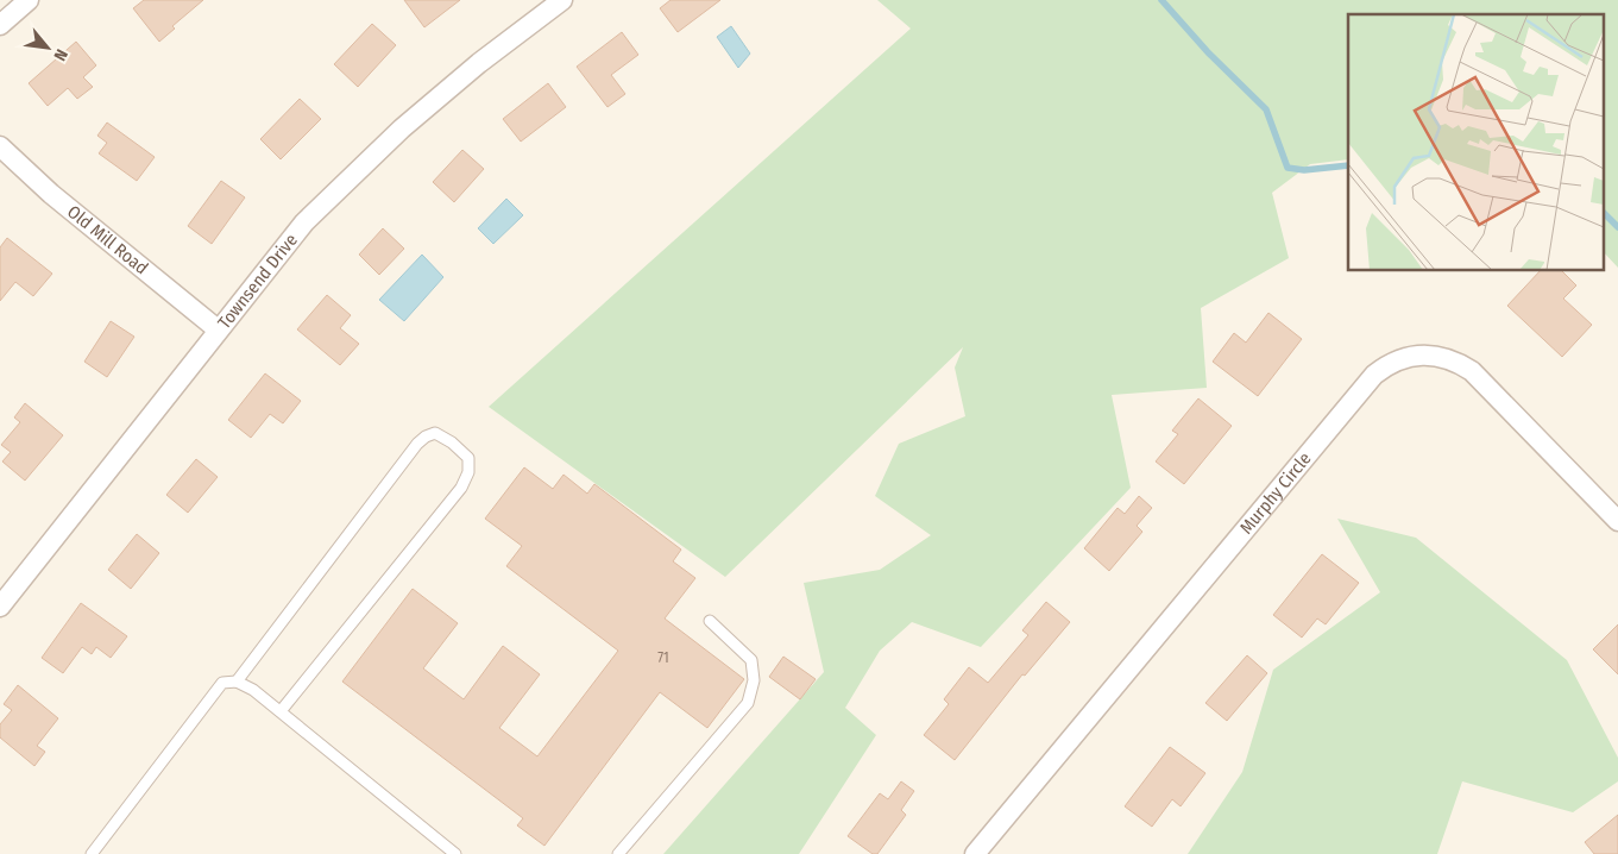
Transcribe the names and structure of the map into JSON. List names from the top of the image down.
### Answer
{
  "streets": {
    "street": ["Old Mill Road", "Townsend Drive", "Murphy Circle"]
  },
  "crossings": [
    ["Old Mill Road", "Townsend Drive"]
  ],
  "house_numbers": ["71"],
  "north": "bottom right"
}
